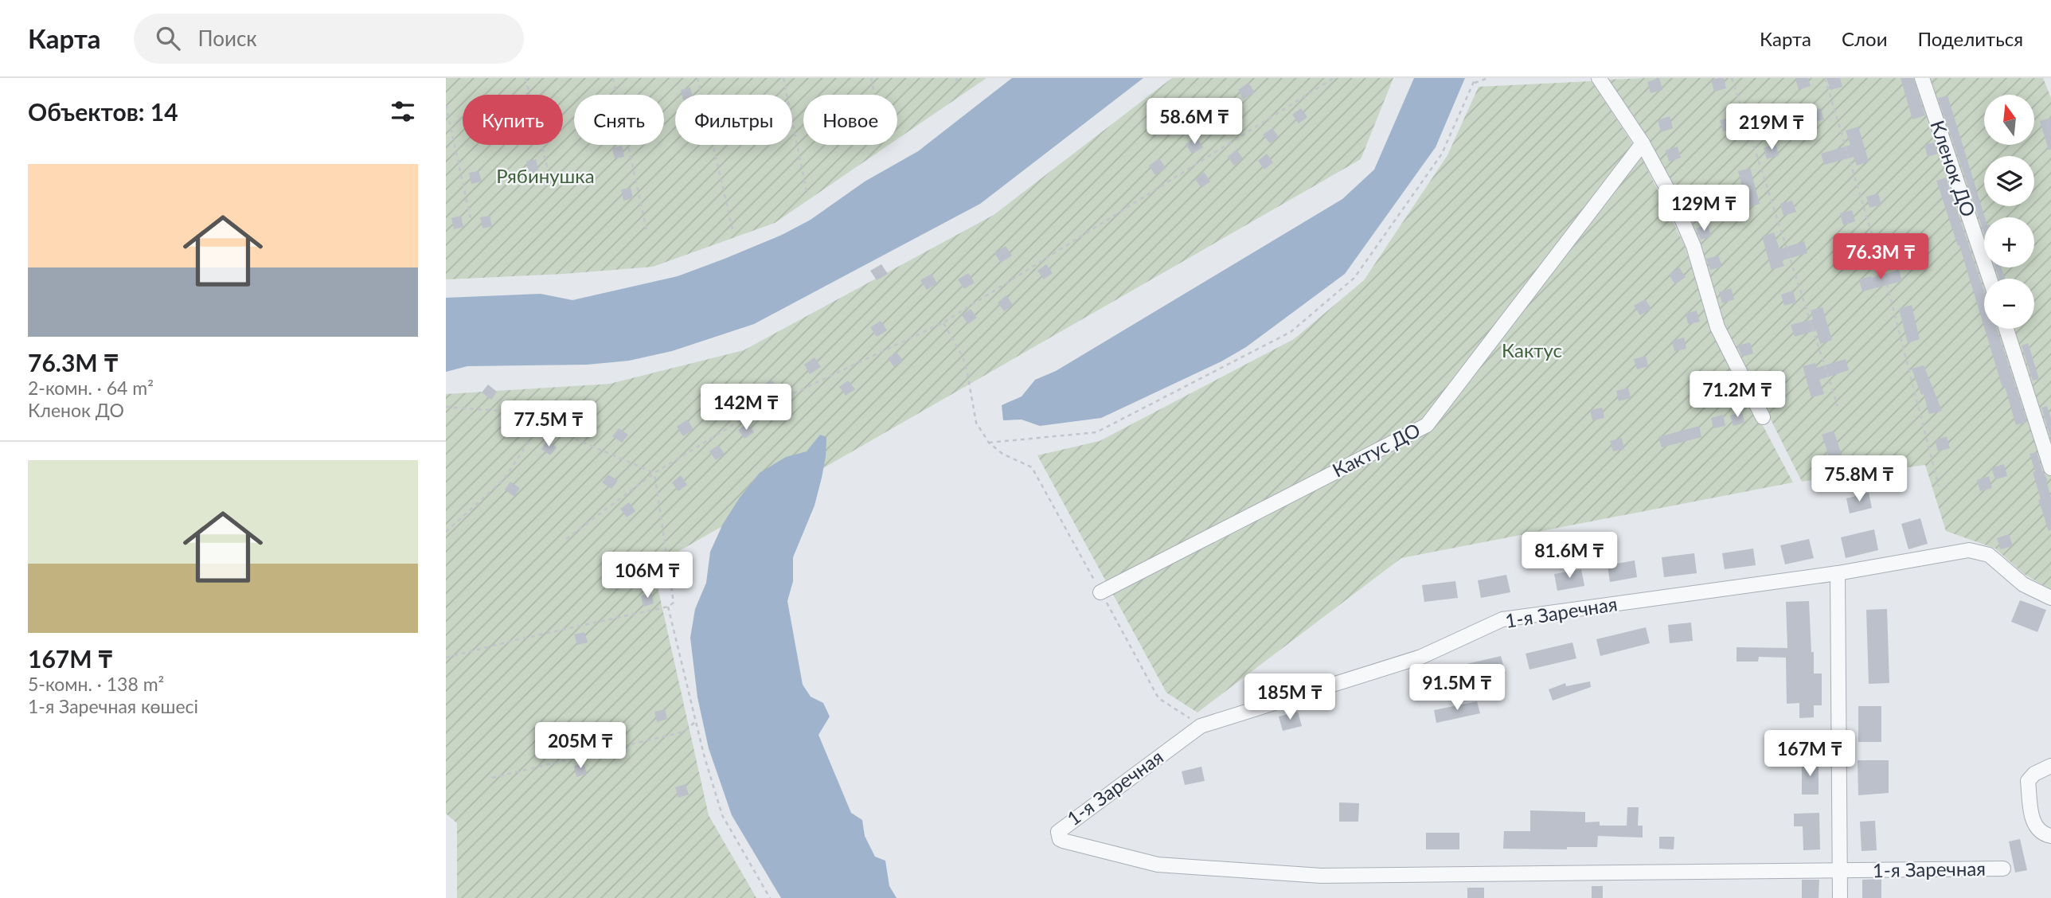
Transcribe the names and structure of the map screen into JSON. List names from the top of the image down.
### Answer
{
  "streets": {
    "street": ["Кленок ДО", "Кактус ДО", "1-я Заречная"]
  },
  "parks": ["Рябинушка", "Кактус"],
  "north": "top",
  "page": {
    "header": "Карта",
    "search": "Поиск",
    "nav": ["Карта", "Слои", "Поделиться"],
    "heading": "Объектов: 14",
    "map_buttons": ["+", "−"],
    "chip": [
      "Купить",
      "Снять",
      "Фильтры",
      "Новое"
    ],
    "price": [
      "58.6M ₸",
      "219M ₸",
      "129M ₸",
      "76.3M ₸",
      "71.2M ₸",
      "142M ₸",
      "77.5M ₸",
      "75.8M ₸",
      "81.6M ₸",
      "106M ₸",
      "91.5M ₸",
      "185M ₸",
      "205M ₸",
      "167M ₸"
    ],
    "list": [
      {
        "name": "76.3M ₸",
        "note": "2-комн. · 64 m² · Кленок ДО"
      },
      {
        "name": "167M ₸",
        "note": "5-комн. · 138 m² · 1-я Заречная көшесі"
      }
    ]
  }
}
